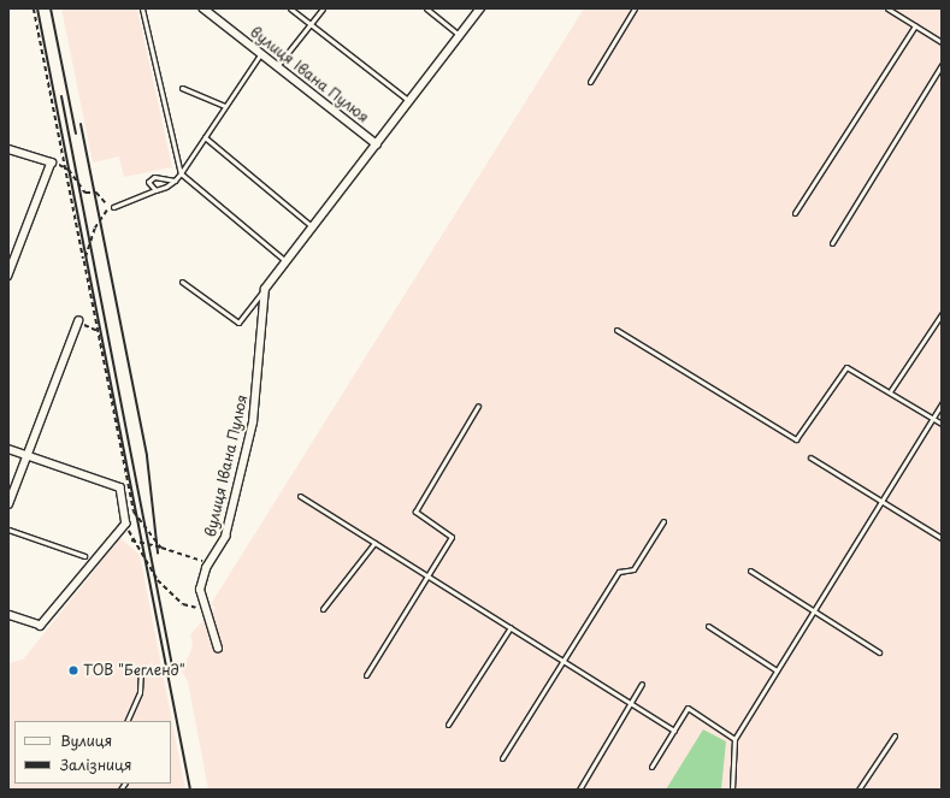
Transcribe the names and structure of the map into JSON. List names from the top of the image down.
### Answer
{
  "streets": {
    "street": ["вулиця Івана Пулюя"]
  },
  "places": ["ТОВ \"Бегленд\""],
  "legend": ["Вулиця", "Залізниця"]
}
